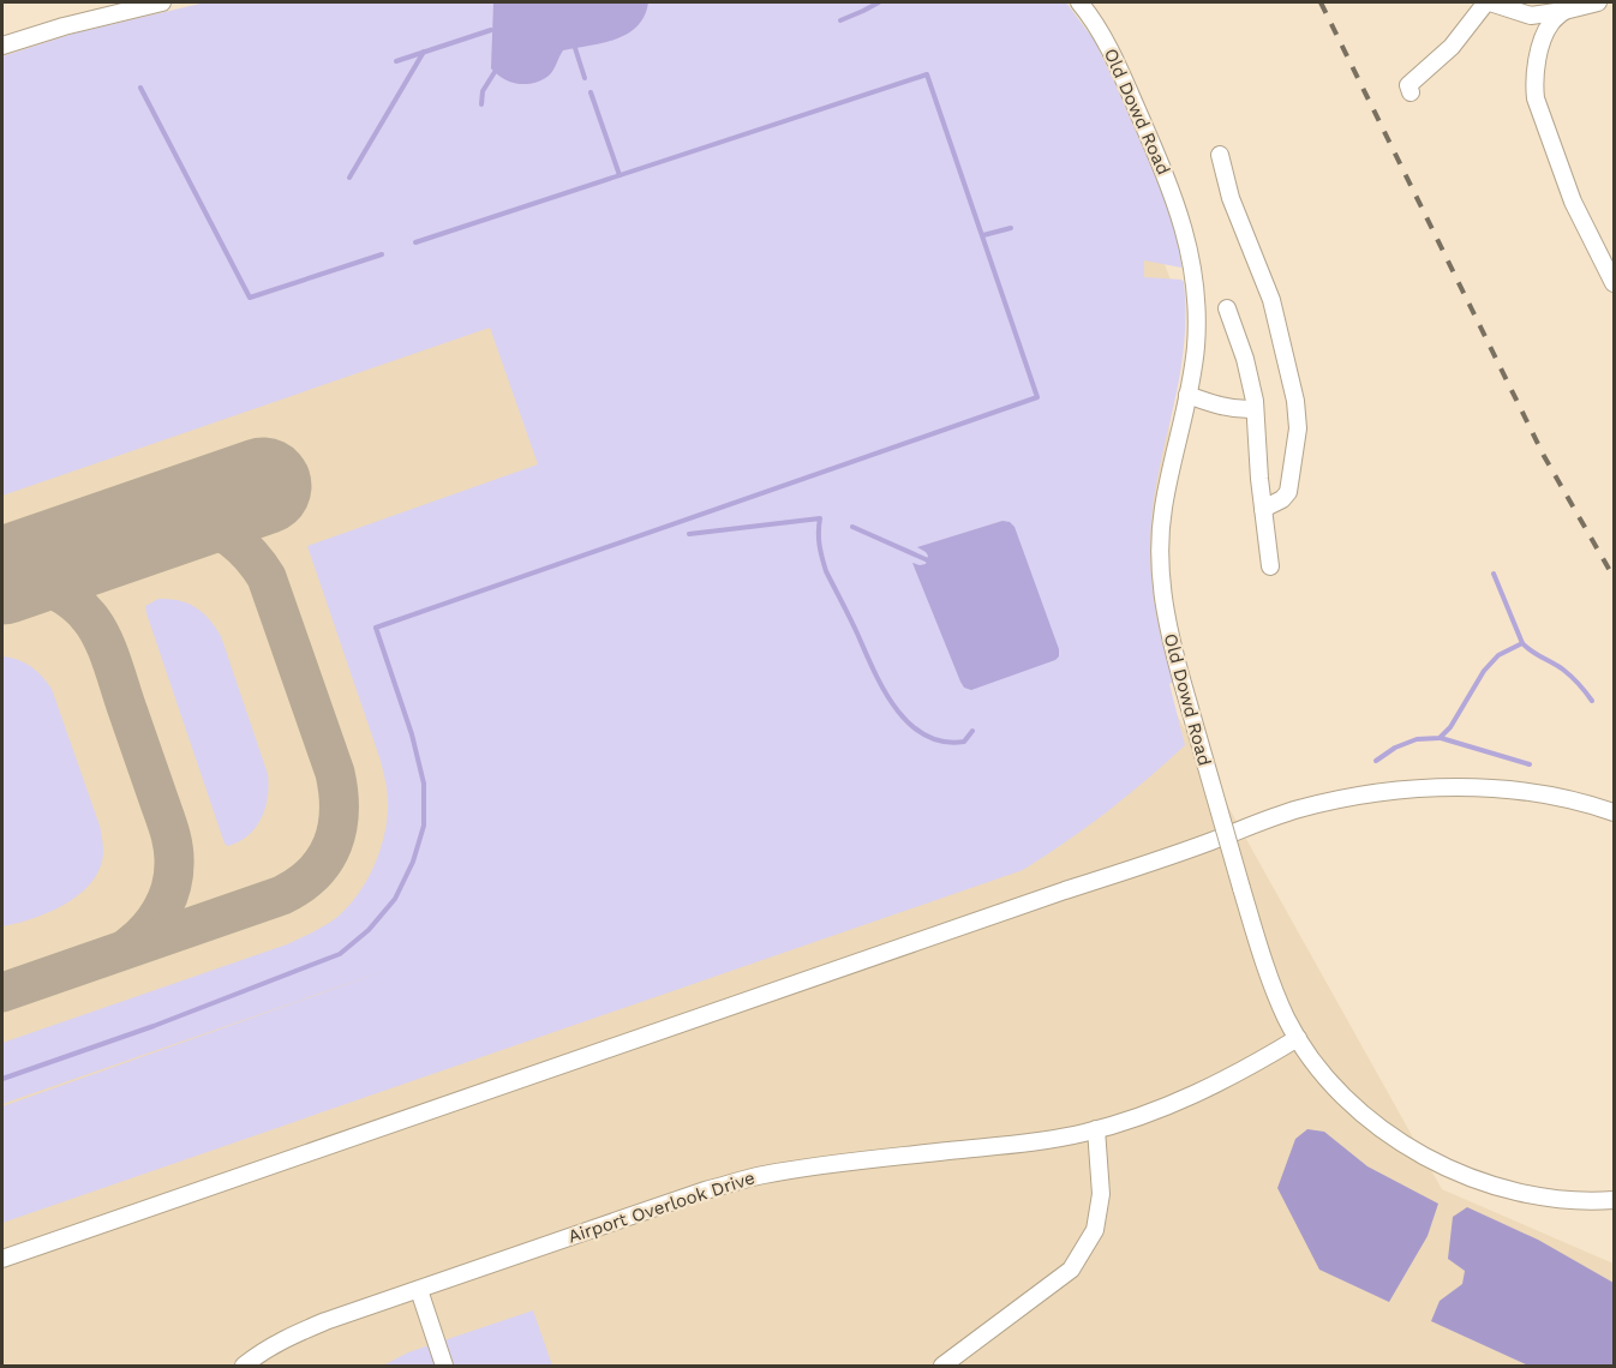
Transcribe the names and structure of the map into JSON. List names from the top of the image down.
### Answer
{
  "streets": {
    "street": ["Old Dowd Road", "Airport Overlook Drive"]
  },
  "crossings": [
    ["Old Dowd Road", "Airport Overlook Drive"]
  ]
}
